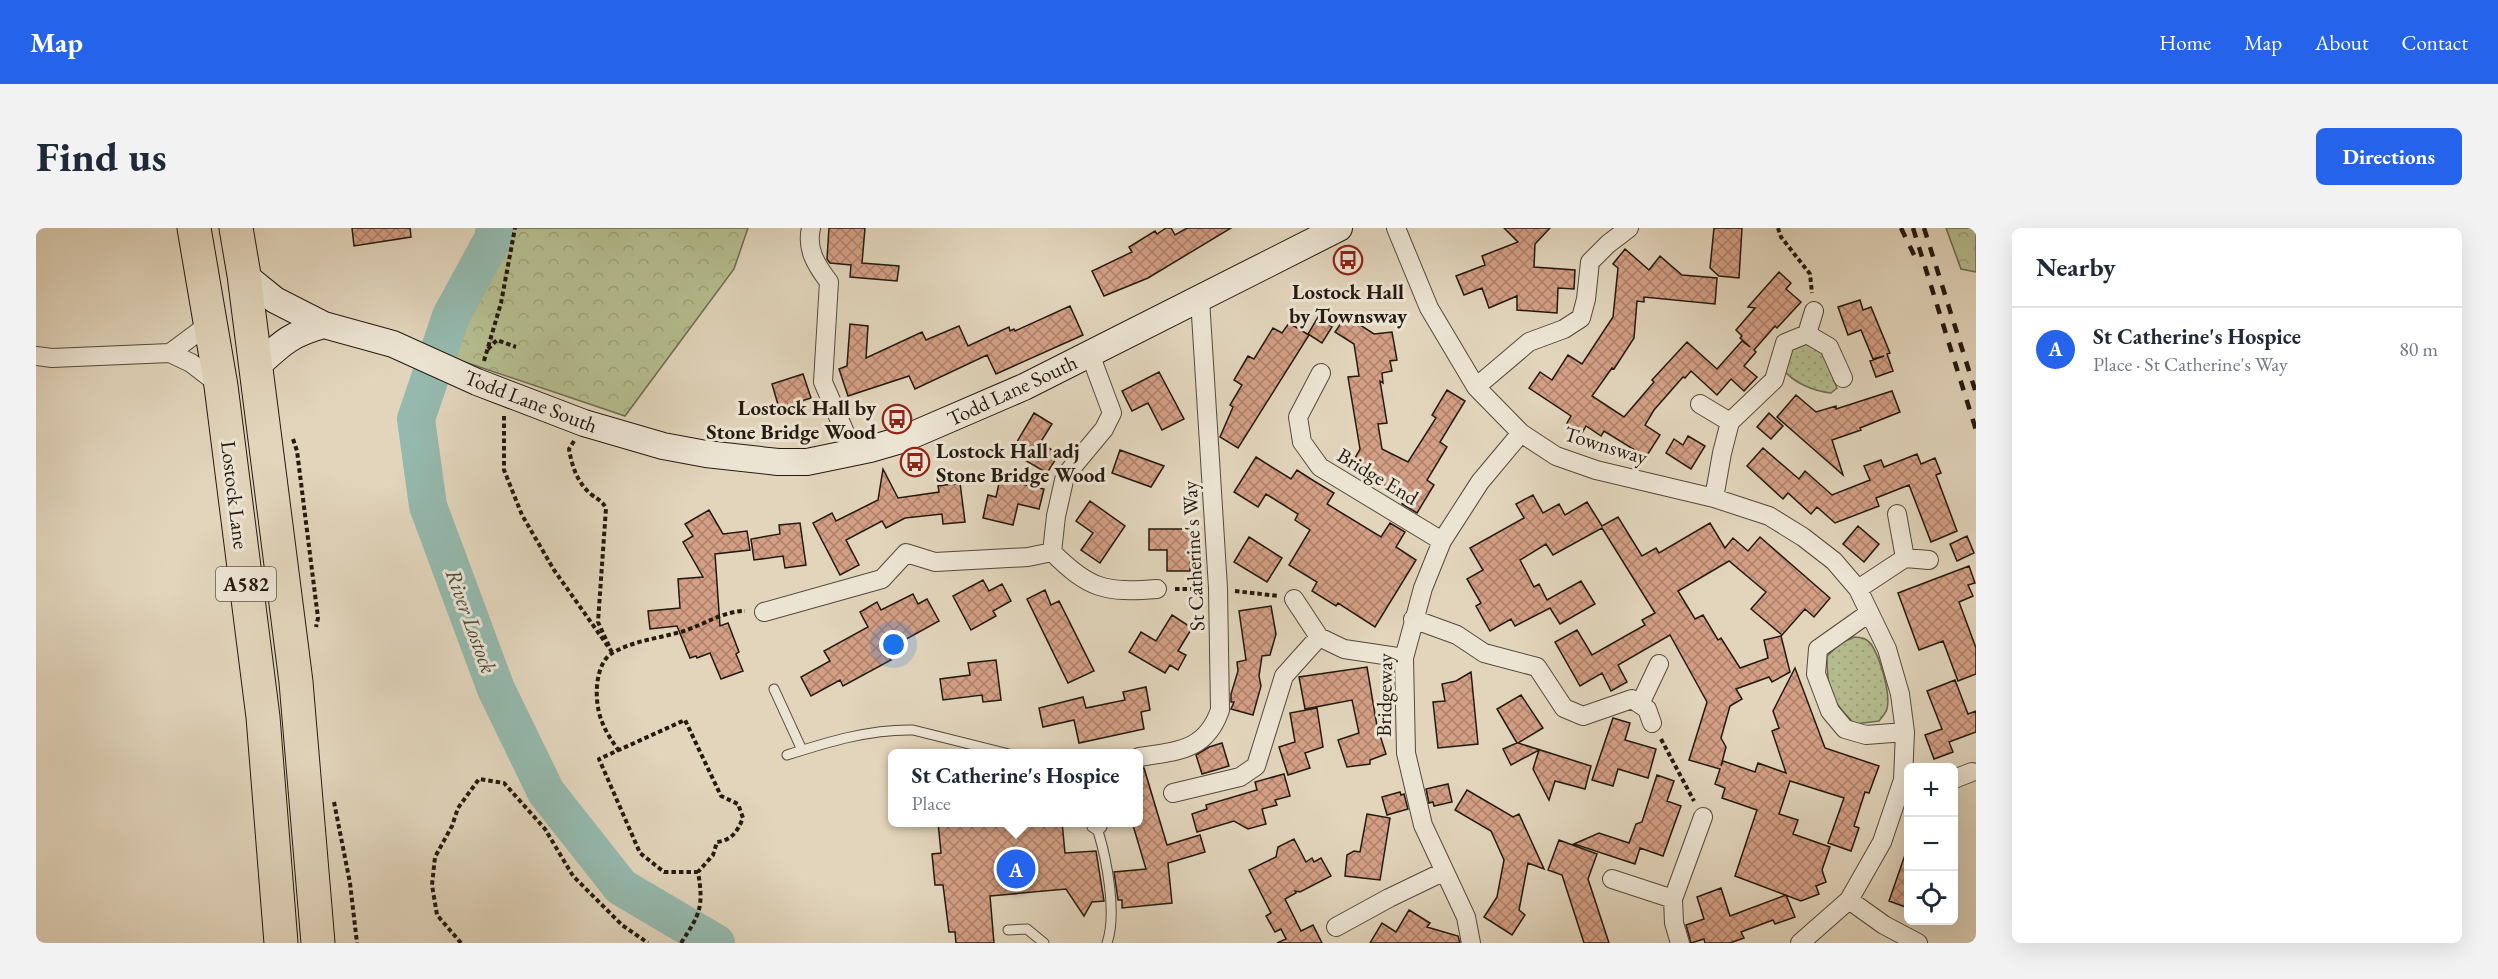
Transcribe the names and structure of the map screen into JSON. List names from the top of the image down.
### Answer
{
  "streets": {
    "highway": ["Lostock Lane", "A582"],
    "street": [
      "Todd Lane South",
      "Townsway",
      "Bridge End",
      "St Catherine's Way",
      "Bridgeway"
    ]
  },
  "crossings": [
    ["Todd Lane South", "Lostock Lane"],
    ["Todd Lane South", "St Catherine's Way"],
    ["Townsway", "Bridgeway"],
    ["Bridge End", "Bridgeway"]
  ],
  "water": ["River Lostock"],
  "places": {
    "bus stop": ["Lostock Hall by Townsway", "Lostock Hall by Stone Bridge Wood", "Lostock Hall adj Stone Bridge Wood"]
  },
  "page": {
    "header": "Map",
    "nav": [
      "Home",
      "Map",
      "About",
      "Contact"
    ],
    "buttons": "Directions",
    "title": "Find us",
    "heading": "Nearby",
    "list": [
      {
        "mark": "A",
        "name": "St Catherine's Hospice",
        "note": "Place · St Catherine's Way",
        "value": "80 m"
      }
    ],
    "popup": ["St Catherine's Hospice", "Place"],
    "map_buttons": ["+", "−"],
    "pins": "A"
  }
}
